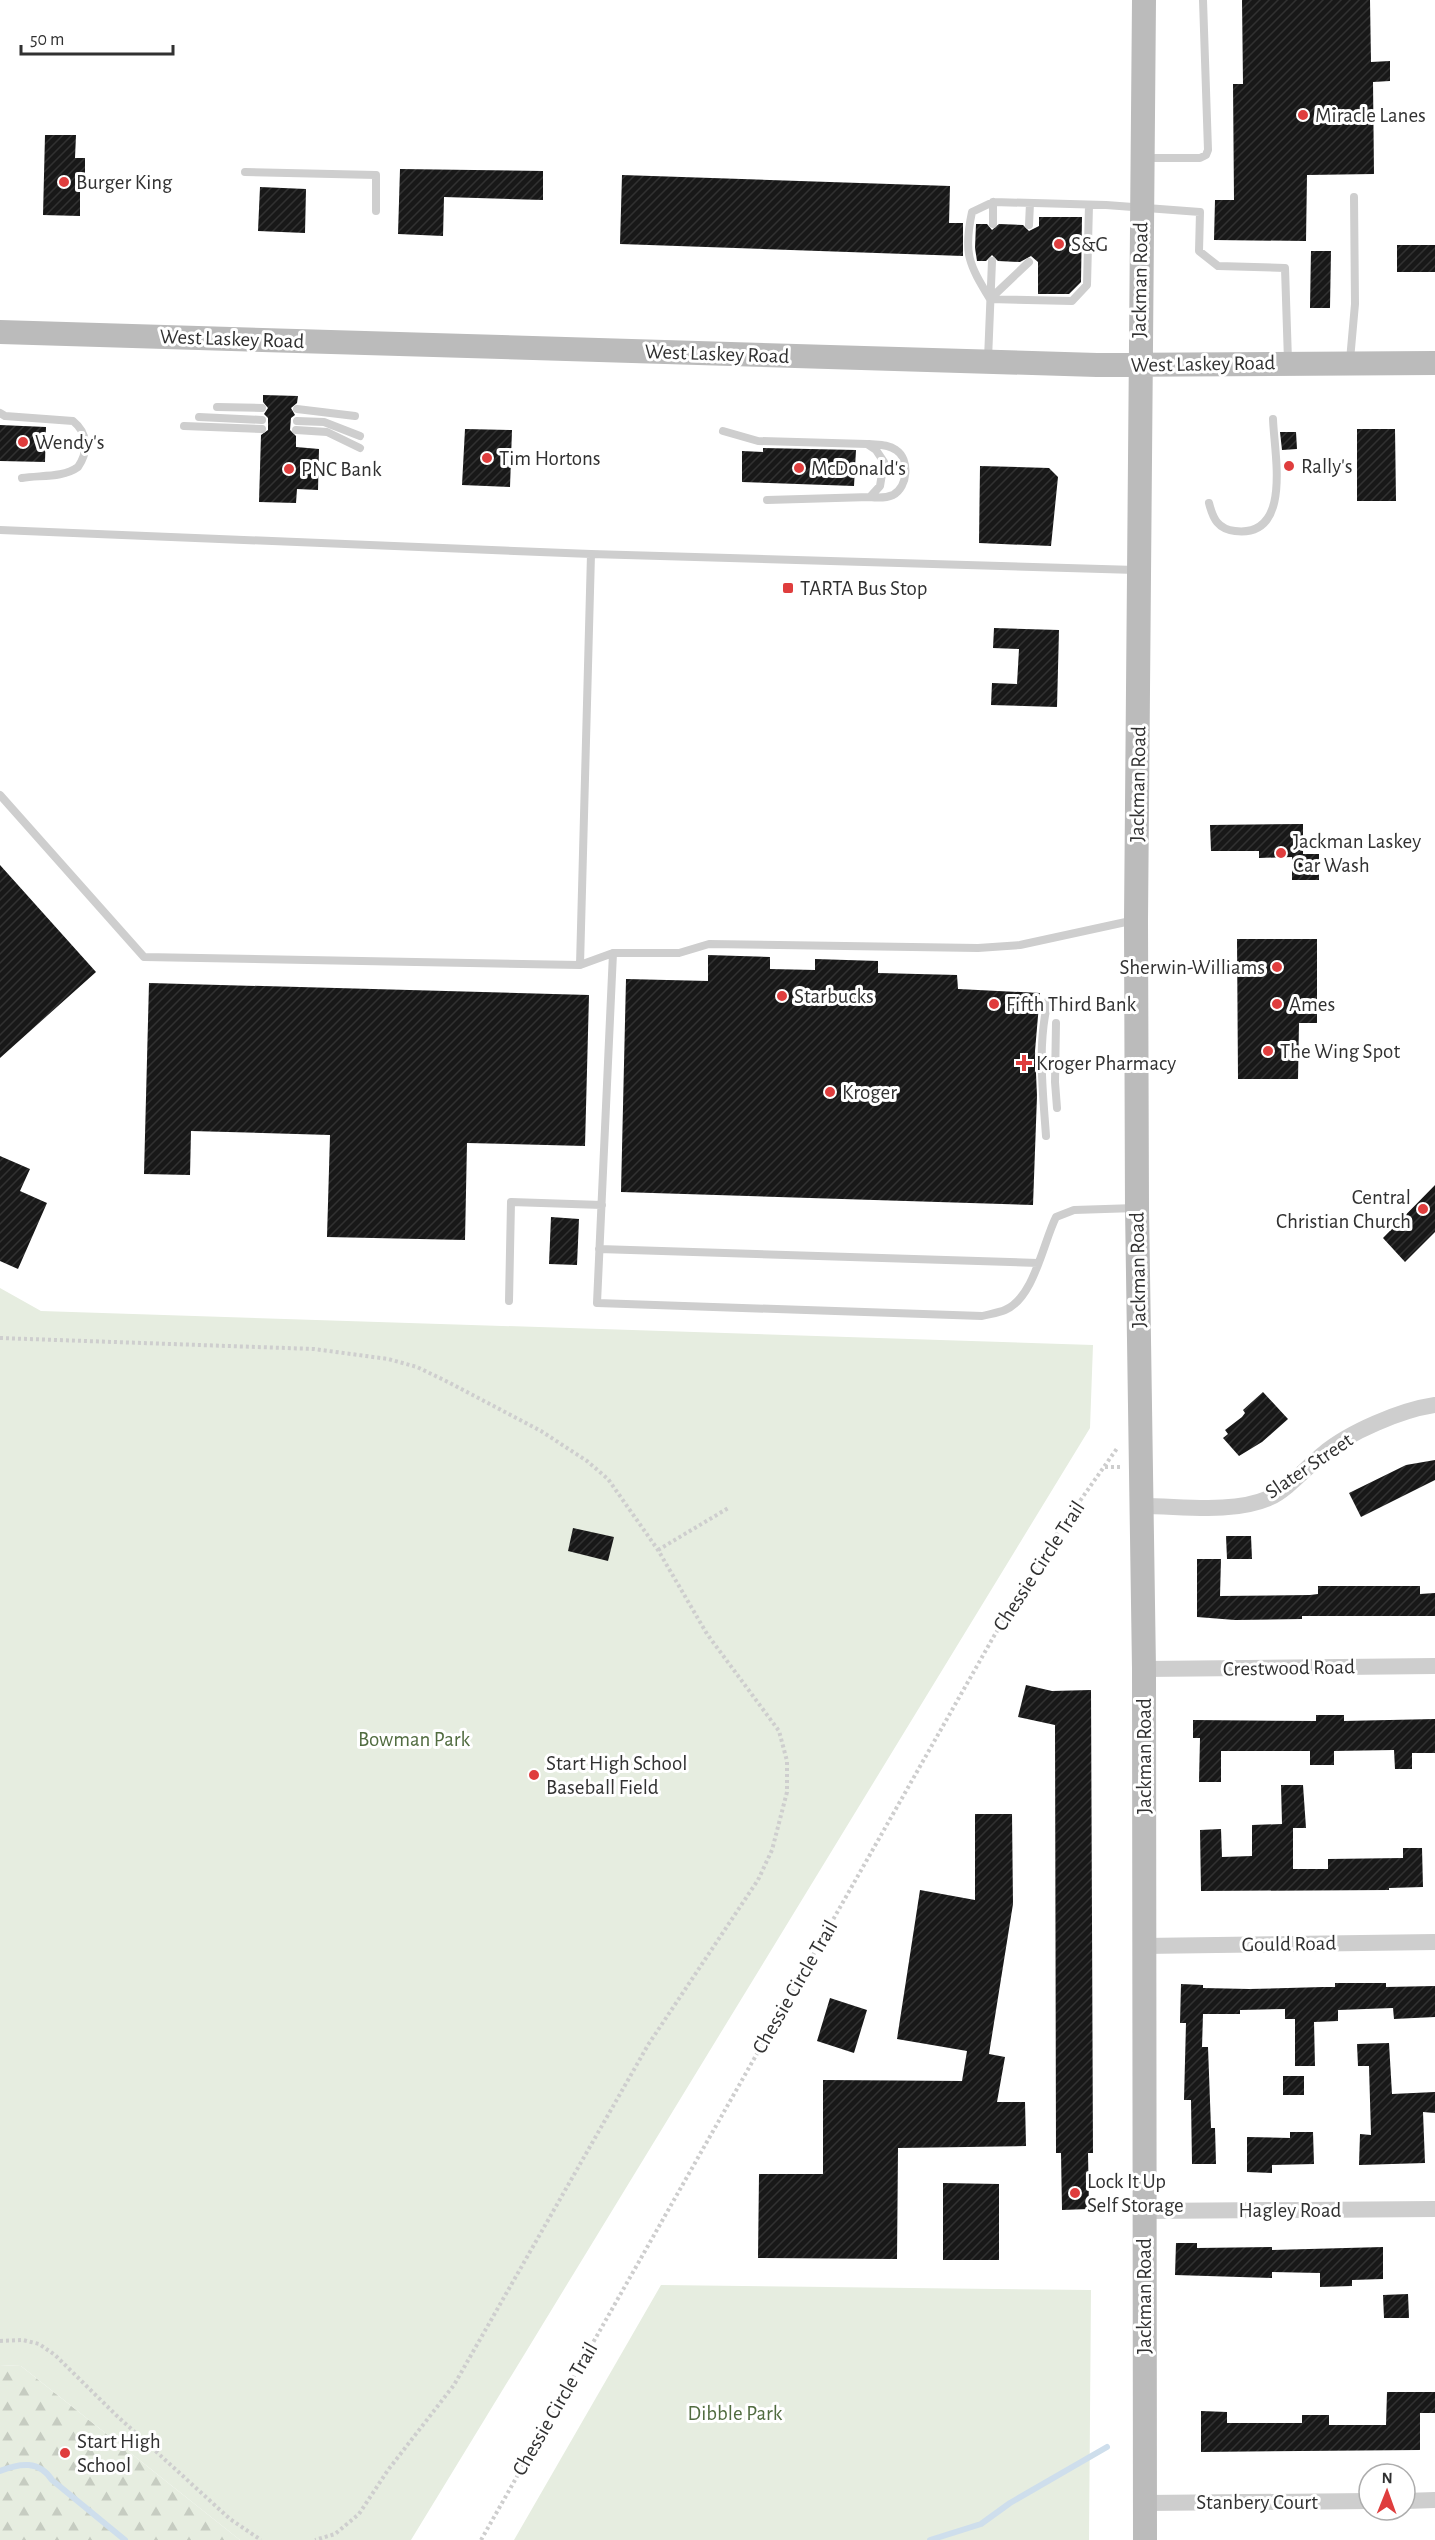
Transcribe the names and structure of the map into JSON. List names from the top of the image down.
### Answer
{
  "streets": {
    "main road": ["Jackman Road", "West Laskey Road"],
    "street": [
      "Slater Street",
      "Crestwood Road",
      "Gould Road",
      "Hagley Road",
      "Stanbery Court"
    ],
    "path": ["Chessie Circle Trail"]
  },
  "crossings": [
    ["Jackman Road", "West Laskey Road"],
    ["Jackman Road", "Slater Street"],
    ["Jackman Road", "Crestwood Road"],
    ["Jackman Road", "Gould Road"],
    ["Jackman Road", "Hagley Road"],
    ["Jackman Road", "Stanbery Court"]
  ],
  "parks": ["Bowman Park", "Dibble Park"],
  "places": {
    "other": [
      "Miracle Lanes",
      "Burger King",
      "S&G",
      "Wendy's",
      "Tim Hortons",
      "Rally's",
      "McDonald's",
      "PNC Bank",
      "Jackman Laskey Car Wash",
      "Sherwin-Williams",
      "Starbucks",
      "Fifth Third Bank",
      "Ames",
      "The Wing Spot",
      "Kroger",
      "Central Christian Church",
      "Start High School Baseball Field",
      "Lock It Up Self Storage",
      "Start High School"
    ],
    "transit": ["TARTA Bus Stop"],
    "health": ["Kroger Pharmacy"]
  },
  "scale_bar": "50 m",
  "north": "top"
}
